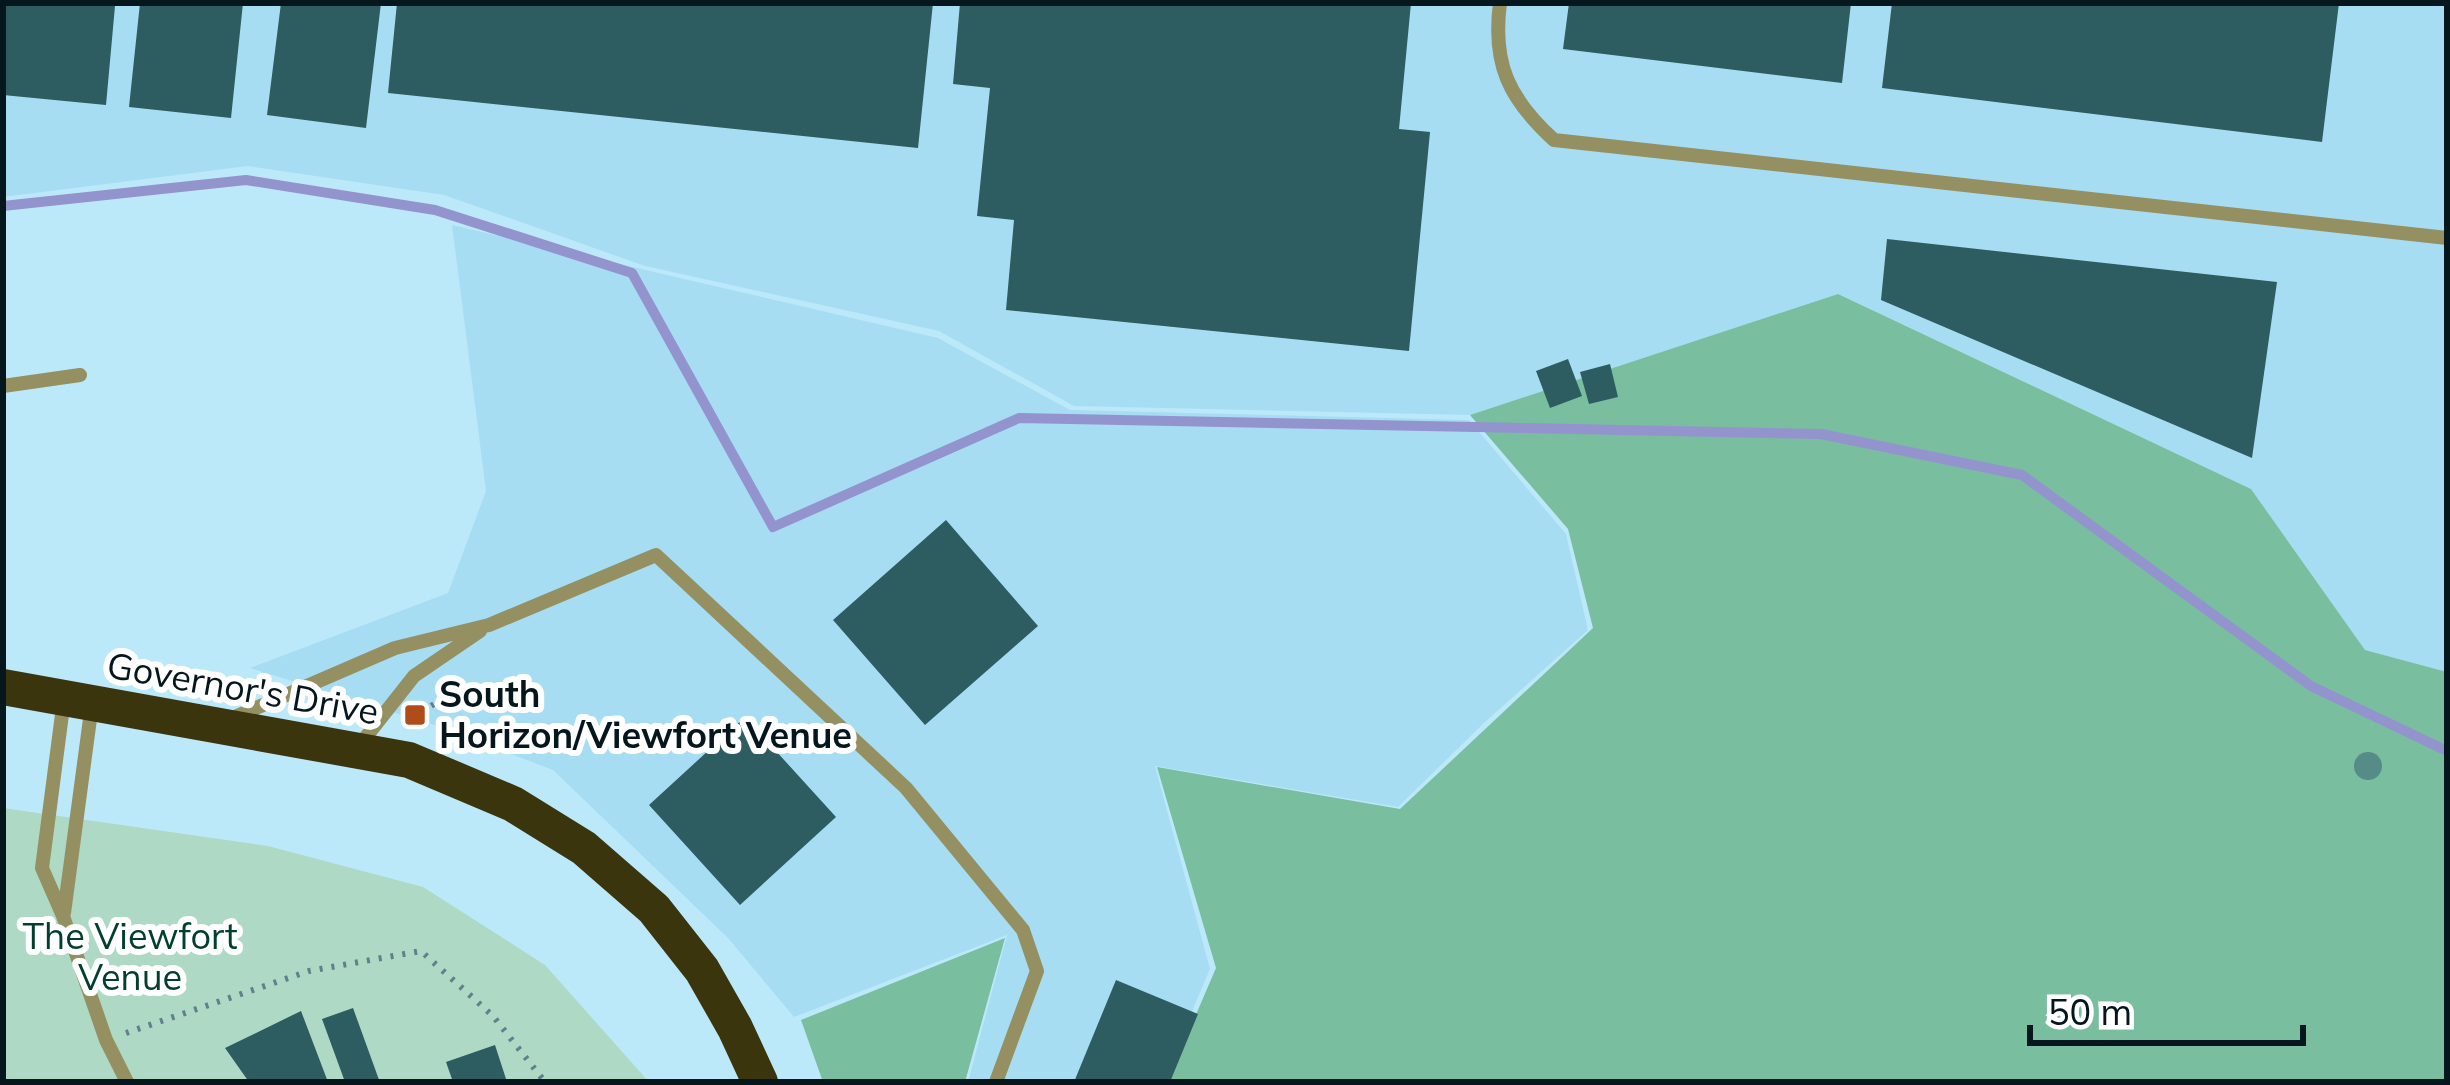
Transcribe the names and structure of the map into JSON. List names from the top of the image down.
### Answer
{
  "streets": {
    "highway": ["Governor's Drive"]
  },
  "parks": ["The Viewfort Venue"],
  "places": {
    "transit": ["South Horizon/Viewfort Venue"]
  },
  "scale_bar": "50 m"
}
